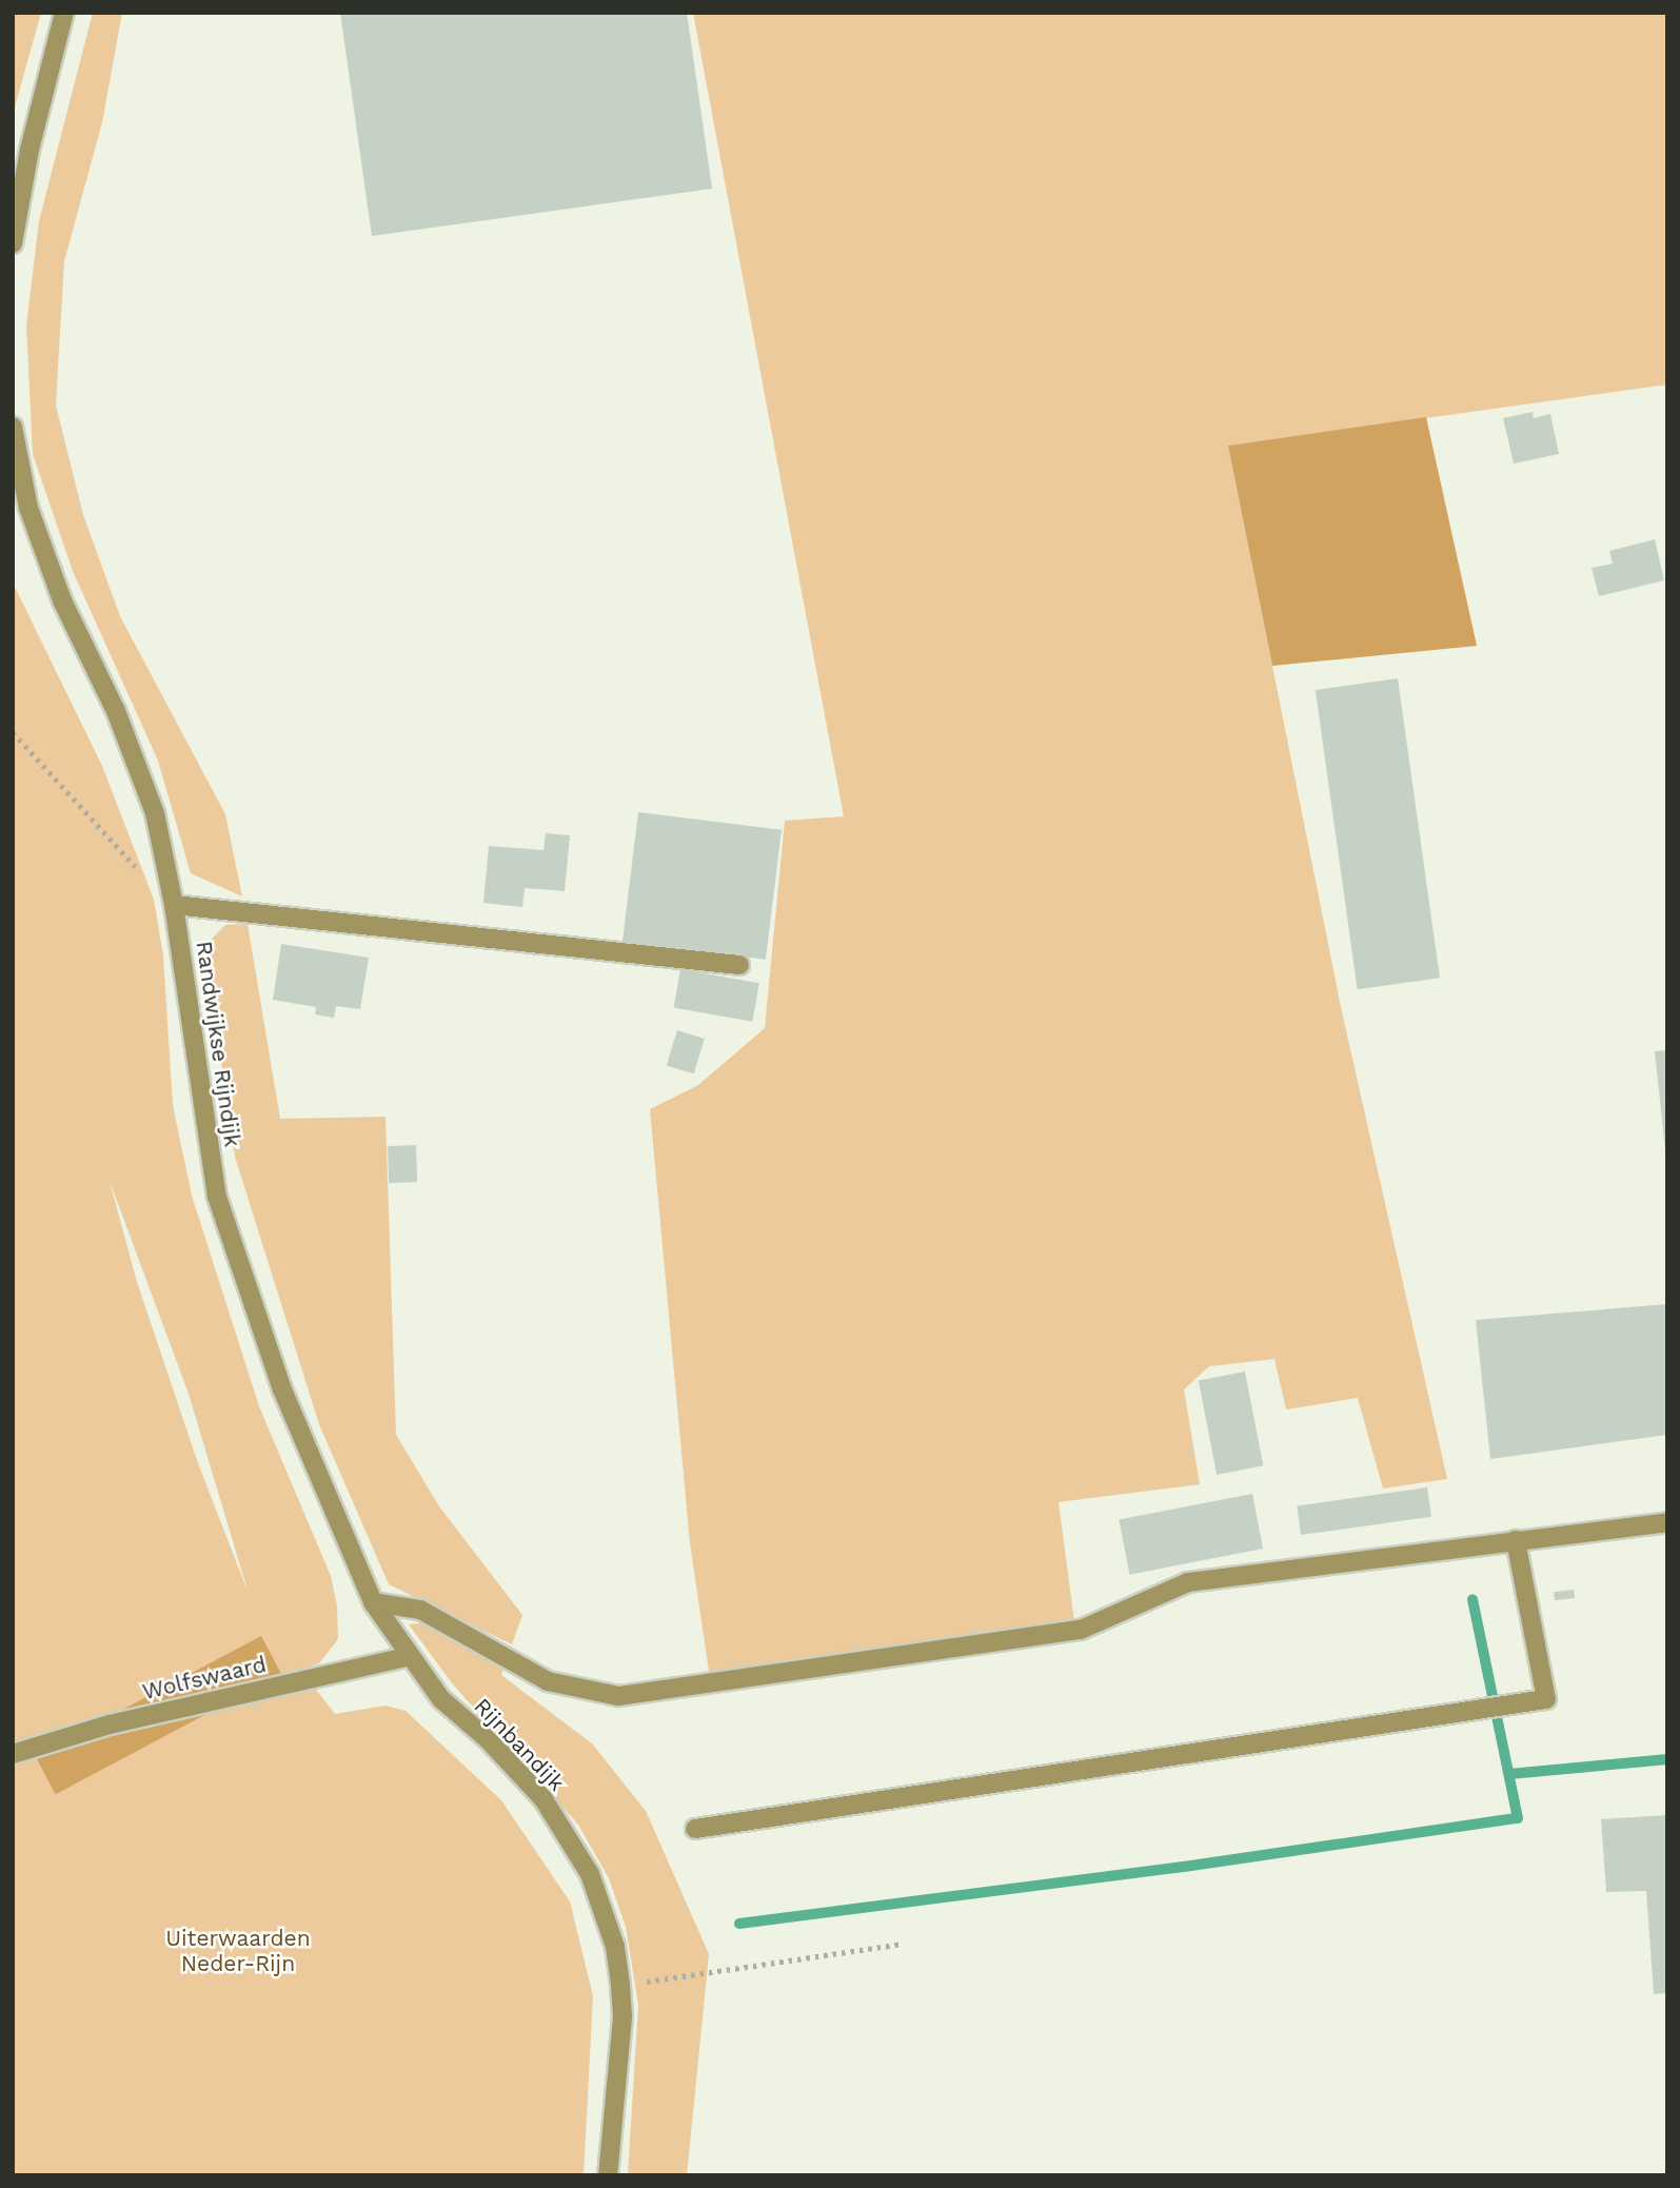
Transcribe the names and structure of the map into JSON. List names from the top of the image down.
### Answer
{
  "streets": {
    "street": ["Randwijkse Rijndijk", "Wolfswaard", "Rijnbandijk"]
  },
  "crossings": [
    ["Randwijkse Rijndijk", "Wolfswaard"],
    ["Randwijkse Rijndijk", "Rijnbandijk"],
    ["Wolfswaard", "Rijnbandijk"]
  ],
  "parks": ["Uiterwaarden Neder-Rijn"]
}
